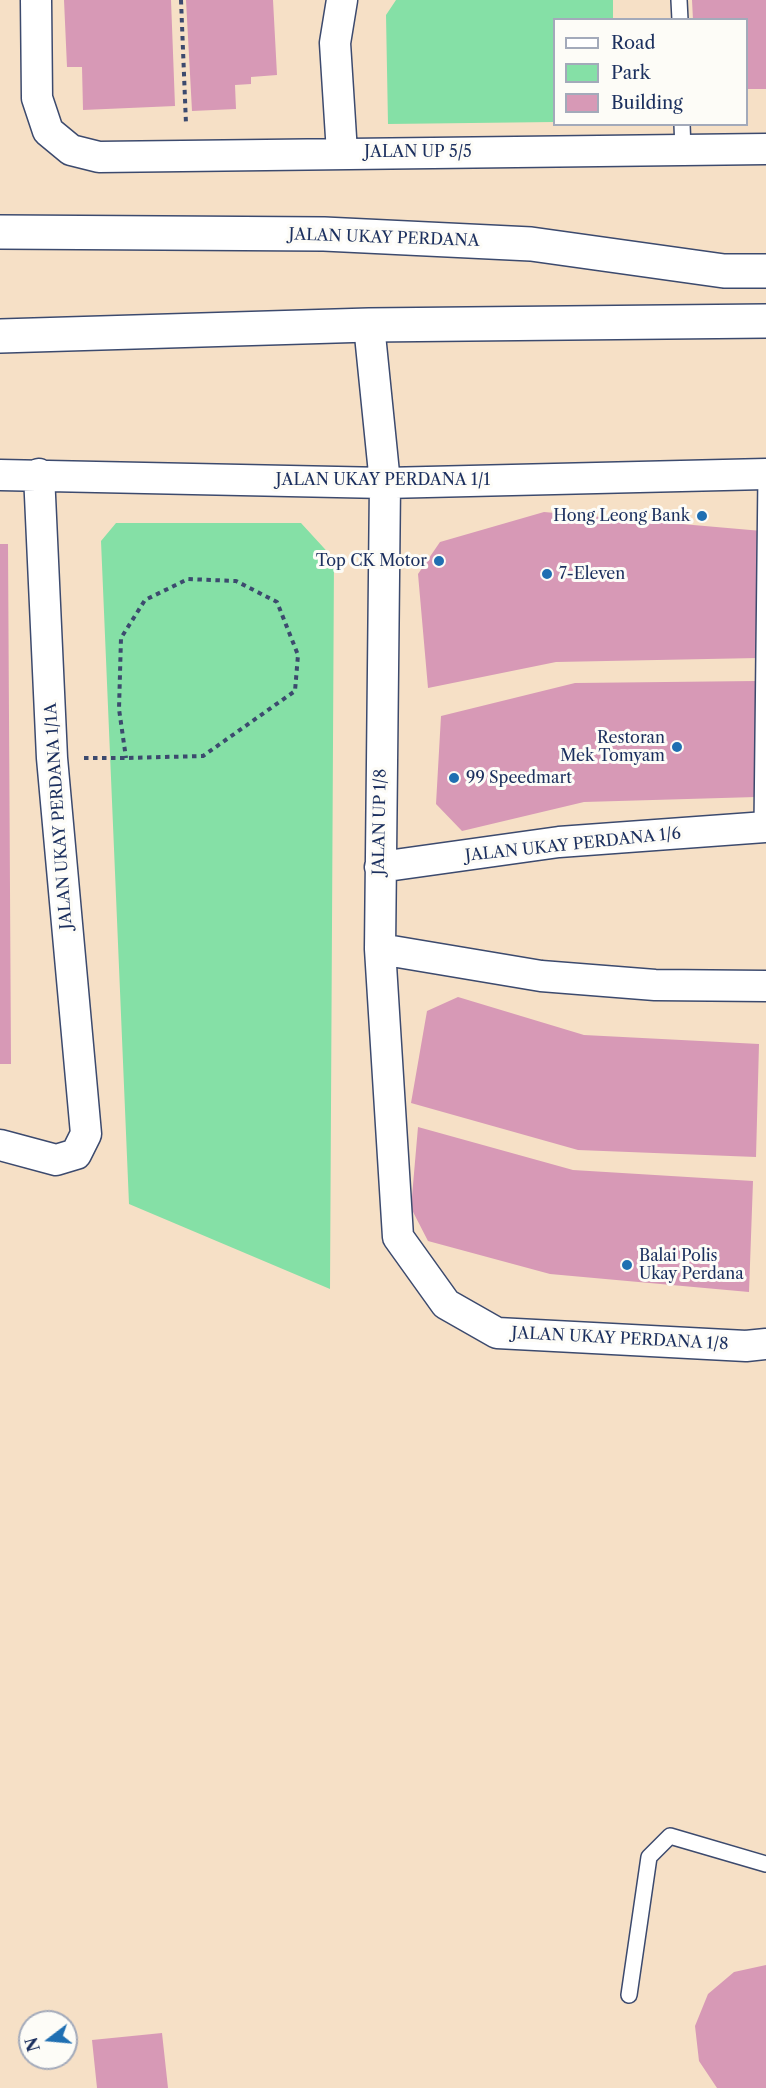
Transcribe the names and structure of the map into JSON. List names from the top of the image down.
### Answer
{
  "streets": {
    "street": [
      "JALAN UP 5/5",
      "JALAN UKAY PERDANA",
      "JALAN UKAY PERDANA 1/1",
      "JALAN UKAY PERDANA 1/1A",
      "JALAN UP 1/8",
      "JALAN UKAY PERDANA 1/6",
      "JALAN UKAY PERDANA 1/8"
    ]
  },
  "crossings": [
    ["JALAN UKAY PERDANA 1/1", "JALAN UKAY PERDANA 1/1A"],
    ["JALAN UKAY PERDANA 1/1", "JALAN UP 1/8"],
    ["JALAN UP 1/8", "JALAN UKAY PERDANA 1/6"],
    ["JALAN UP 1/8", "JALAN UKAY PERDANA 1/8"]
  ],
  "places": [
    "Hong Leong Bank",
    "Top CK Motor",
    "7-Eleven",
    "Restoran Mek Tomyam",
    "99 Speedmart",
    "Balai Polis Ukay Perdana"
  ],
  "legend": ["Road", "Park", "Building"],
  "north": "left"
}
